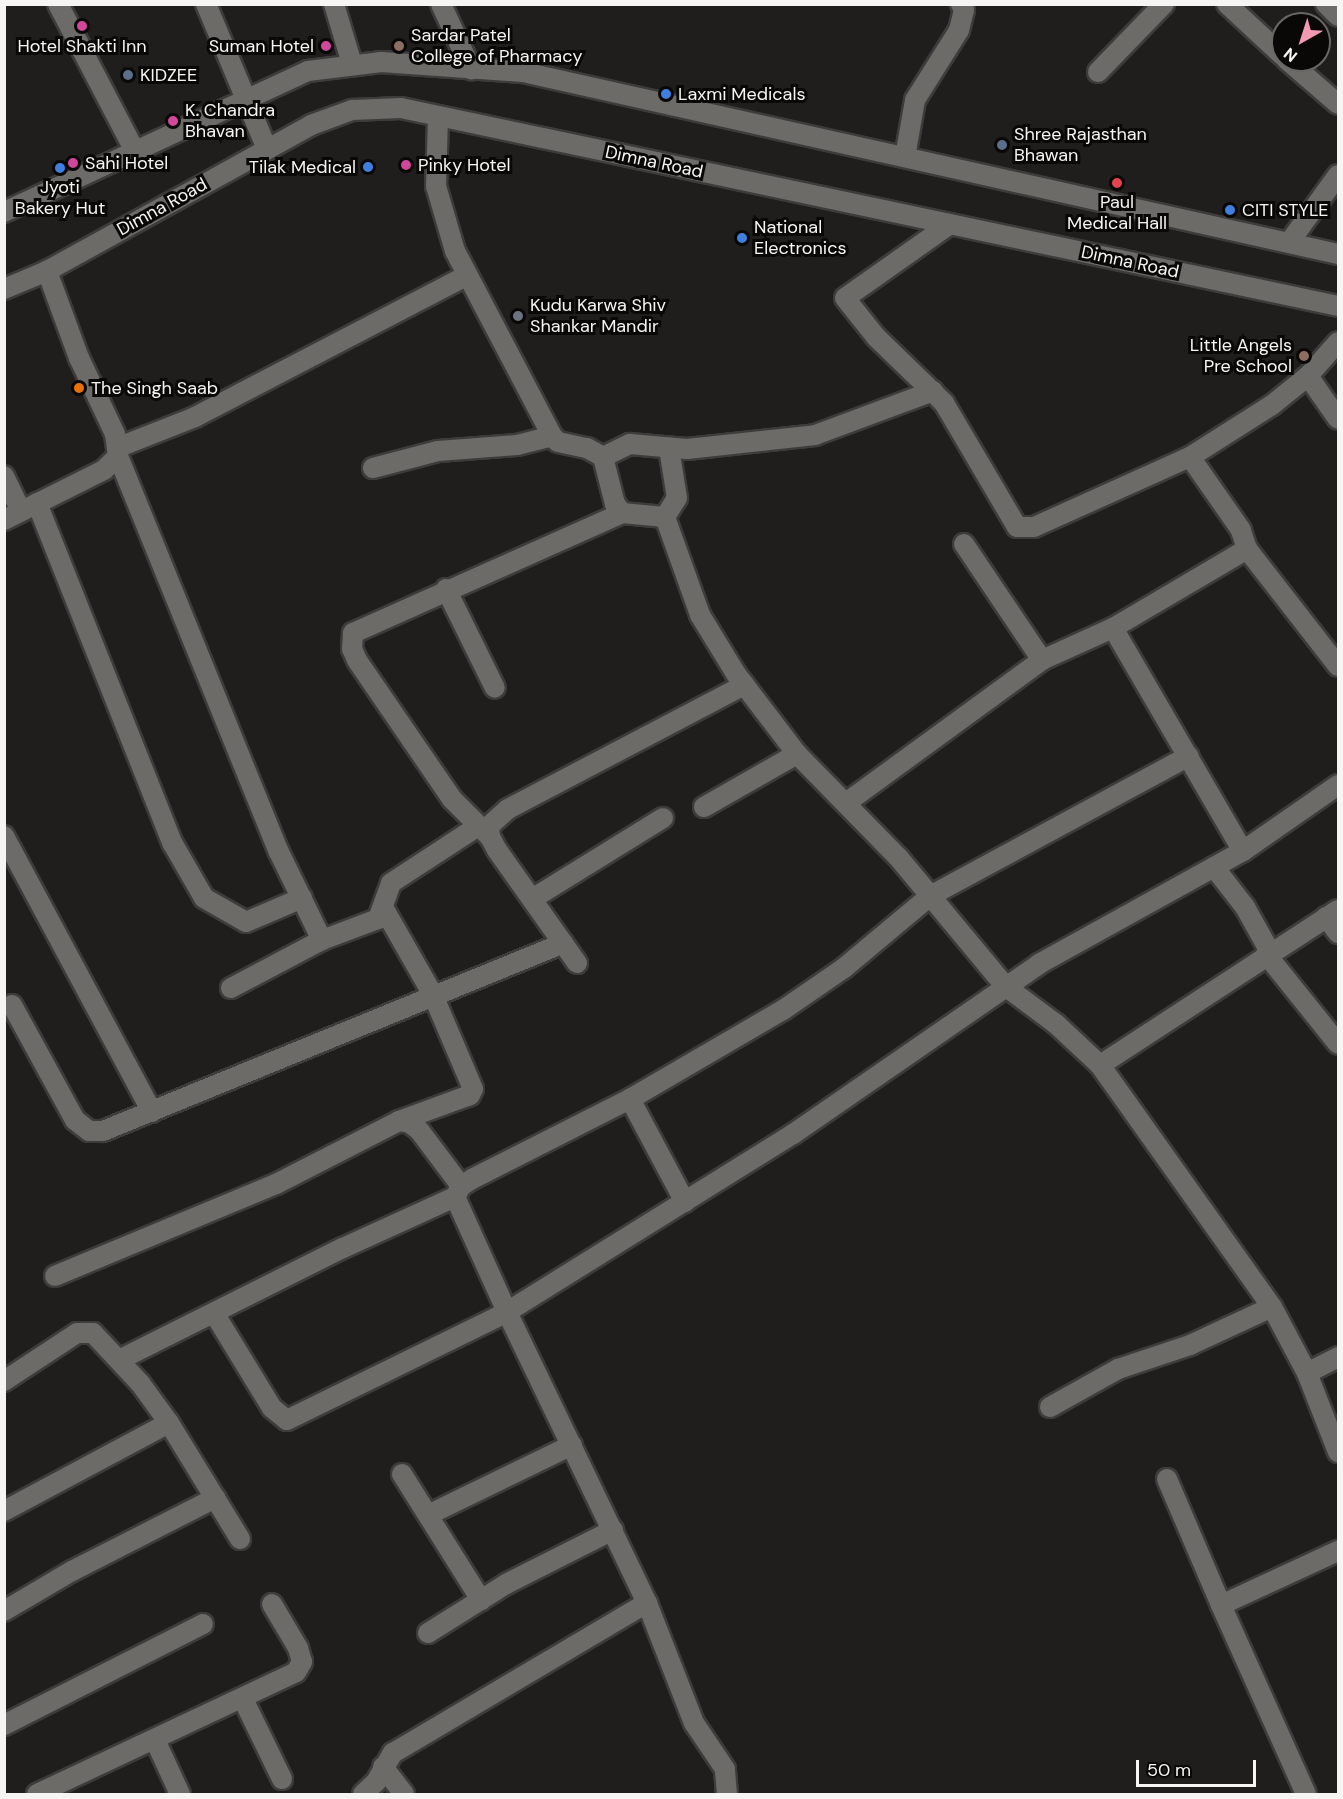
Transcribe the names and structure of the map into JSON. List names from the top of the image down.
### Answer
{
  "streets": {
    "street": ["Dimna Road"]
  },
  "places": [
    "Hotel Shakti Inn",
    "Suman Hotel",
    "Sardar Patel College of Pharmacy",
    "KIDZEE",
    "Laxmi Medicals",
    "K. Chandra Bhavan",
    "Shree Rajasthan Bhawan",
    "Sahi Hotel",
    "Pinky Hotel",
    "Tilak Medical",
    "Jyoti Bakery Hut",
    "Paul Medical Hall",
    "CITI STYLE",
    "National Electronics",
    "Kudu Karwa Shiv Shankar Mandir",
    "Little Angels Pre School",
    "The Singh Saab"
  ],
  "scale_bar": "50 m",
  "north": "bottom left"
}
